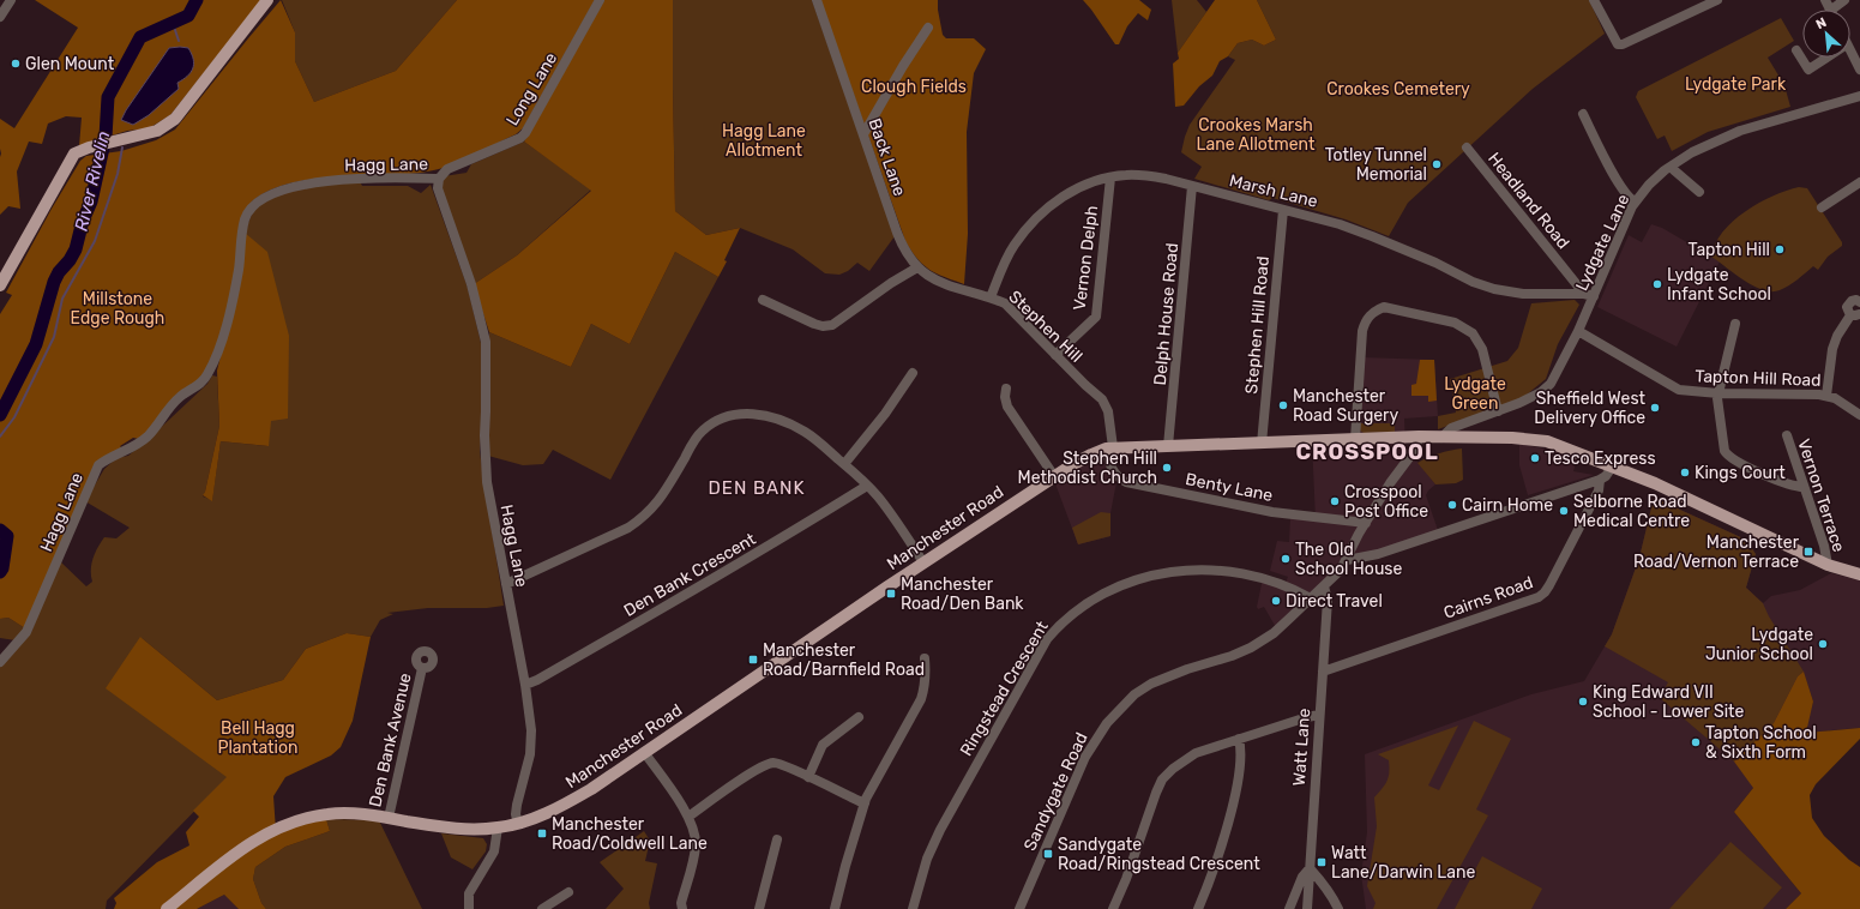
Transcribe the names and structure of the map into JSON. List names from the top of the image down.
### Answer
{
  "streets": {
    "main road": ["Manchester Road"],
    "street": [
      "Long Lane",
      "Back Lane",
      "Hagg Lane",
      "Marsh Lane",
      "Headland Road",
      "Lydgate Lane",
      "Vernon Delph",
      "Delph House Road",
      "Stephen Hill Road",
      "Stephen Hill",
      "Tapton Hill Road",
      "Benty Lane",
      "Vernon Terrace",
      "Den Bank Crescent",
      "Cairns Road",
      "Ringstead Crescent",
      "Den Bank Avenue",
      "Watt Lane",
      "Sandygate Road"
    ]
  },
  "crossings": [
    ["Long Lane", "Hagg Lane"],
    ["Back Lane", "Stephen Hill"],
    ["Hagg Lane", "Manchester Road"],
    ["Hagg Lane", "Den Bank Crescent"],
    ["Marsh Lane", "Headland Road"],
    ["Marsh Lane", "Lydgate Lane"],
    ["Marsh Lane", "Vernon Delph"],
    ["Marsh Lane", "Delph House Road"],
    ["Marsh Lane", "Stephen Hill Road"],
    ["Marsh Lane", "Stephen Hill"],
    ["Lydgate Lane", "Tapton Hill Road"],
    ["Lydgate Lane", "Manchester Road"],
    ["Vernon Delph", "Stephen Hill"],
    ["Delph House Road", "Manchester Road"],
    ["Stephen Hill Road", "Manchester Road"],
    ["Stephen Hill", "Benty Lane"],
    ["Stephen Hill", "Manchester Road"],
    ["Benty Lane", "Manchester Road"],
    ["Benty Lane", "Sandygate Road"],
    ["Vernon Terrace", "Manchester Road"],
    ["Manchester Road", "Den Bank Avenue"],
    ["Manchester Road", "Sandygate Road"],
    ["Cairns Road", "Watt Lane"],
    ["Ringstead Crescent", "Sandygate Road"],
    ["Watt Lane", "Sandygate Road"]
  ],
  "districts": ["CROSSPOOL", "DEN BANK"],
  "water": ["River Rivelin"],
  "parks": [
    "Lydgate Park",
    "Clough Fields",
    "Crookes Cemetery",
    "Crookes Marsh Lane Allotment",
    "Hagg Lane Allotment",
    "Millstone Edge Rough",
    "Lydgate Green",
    "Bell Hagg Plantation"
  ],
  "places": {
    "other": [
      "Glen Mount",
      "Totley Tunnel Memorial",
      "Tapton Hill",
      "Lydgate Infant School",
      "Manchester Road Surgery",
      "Sheffield West Delivery Office",
      "Tesco Express",
      "Stephen Hill Methodist Church",
      "Kings Court",
      "Crosspool Post Office",
      "Cairn Home",
      "Selborne Road Medical Centre",
      "The Old School House",
      "Direct Travel",
      "Lydgate Junior School",
      "King Edward VII School - Lower Site",
      "Tapton School & Sixth Form"
    ],
    "transit": [
      "Manchester Road/Vernon Terrace",
      "Manchester Road/Den Bank",
      "Manchester Road/Barnfield Road",
      "Manchester Road/Coldwell Lane",
      "Sandygate Road/Ringstead Crescent",
      "Watt Lane/Darwin Lane"
    ]
  },
  "north": "top left"
}
